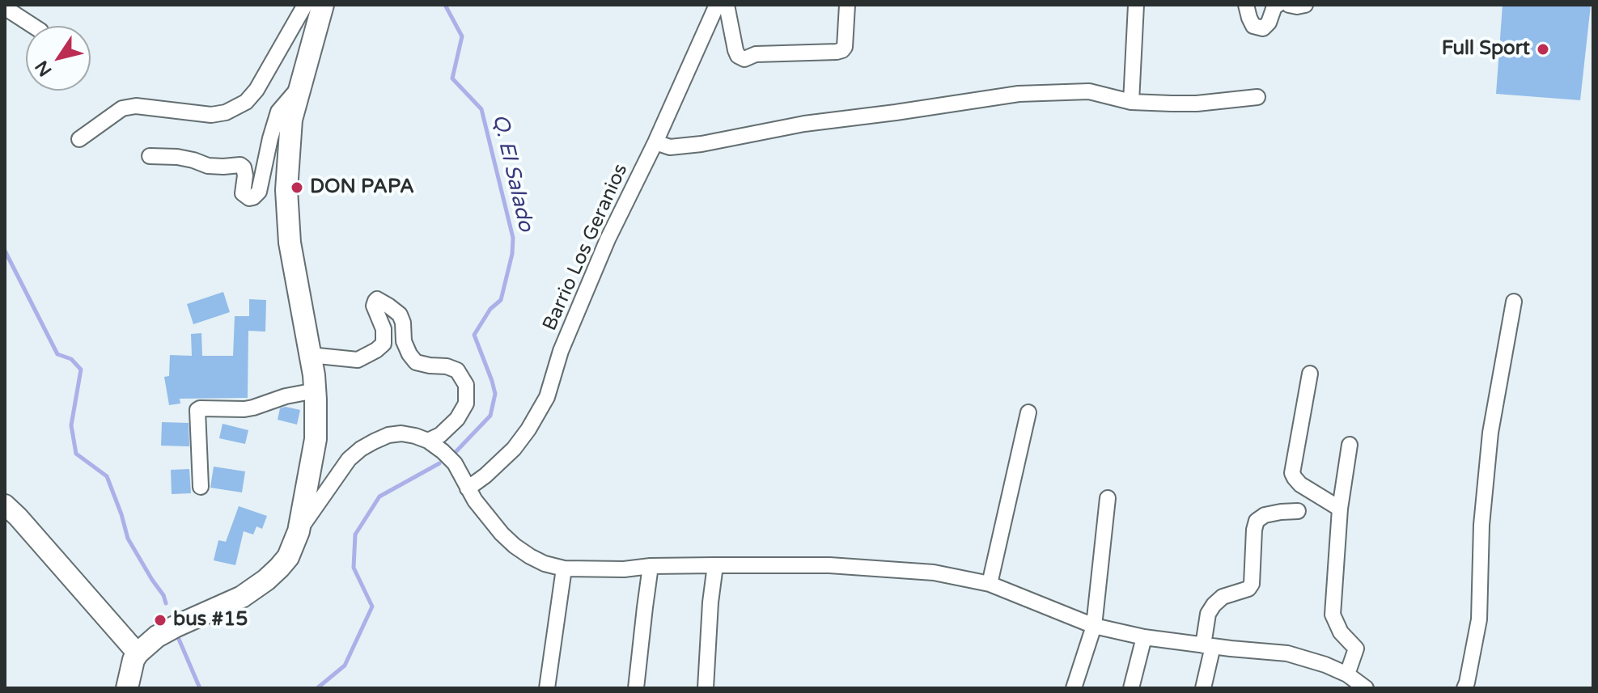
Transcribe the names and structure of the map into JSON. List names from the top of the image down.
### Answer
{
  "streets": {
    "street": ["Barrio Los Geranios"]
  },
  "water": ["Q. El Salado"],
  "places": ["Full Sport", "DON PAPA", "bus #15"],
  "north": "bottom left"
}
